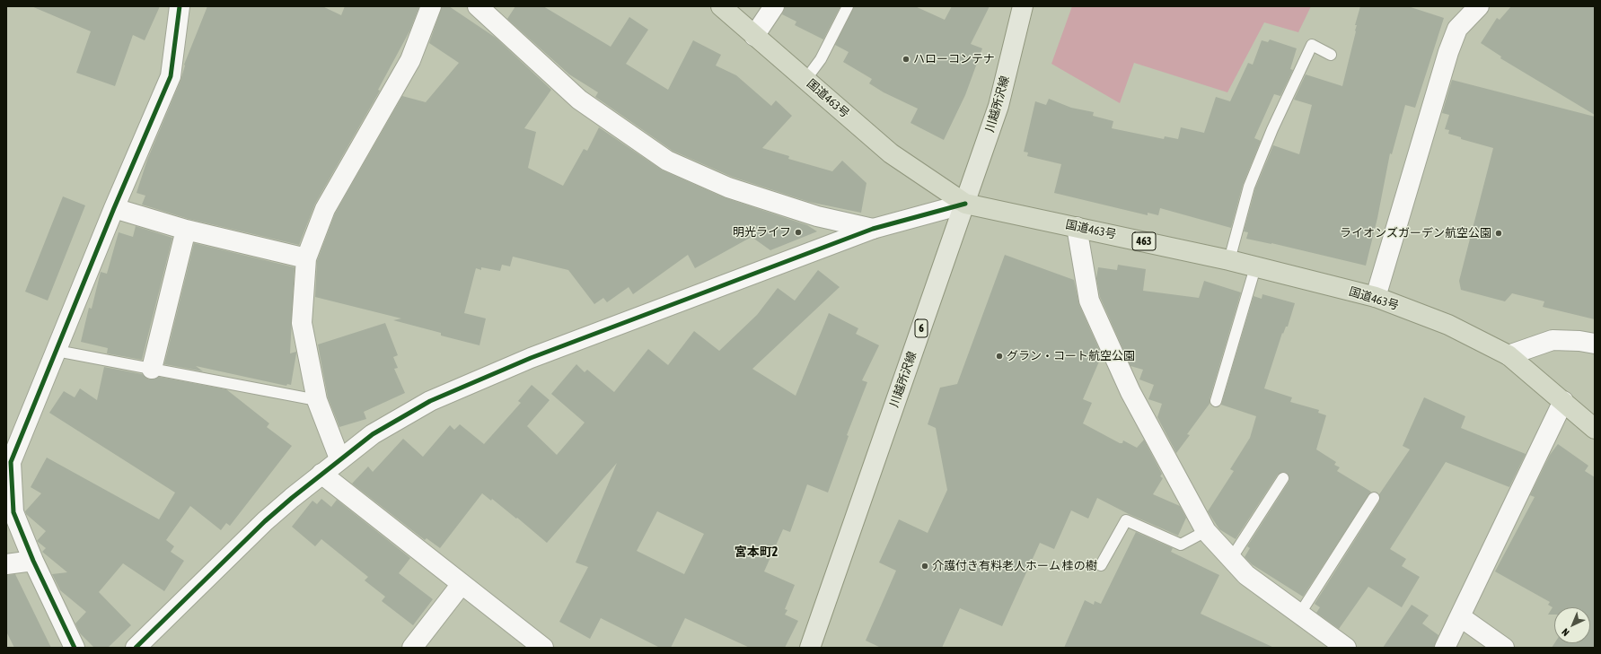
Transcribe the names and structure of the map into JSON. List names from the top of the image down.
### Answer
{
  "streets": {
    "highway": ["国道463号", "463"],
    "main road": ["川越所沢線", "6"]
  },
  "crossings": [
    ["国道463号", "川越所沢線"]
  ],
  "districts": ["宮本町2"],
  "places": [
    "ハローコンテナ",
    "明光ライフ",
    "ライオンズガーデン航空公園",
    "グラン・コート航空公園",
    "介護付き有料老人ホーム 桂の樹"
  ],
  "north": "bottom left"
}
